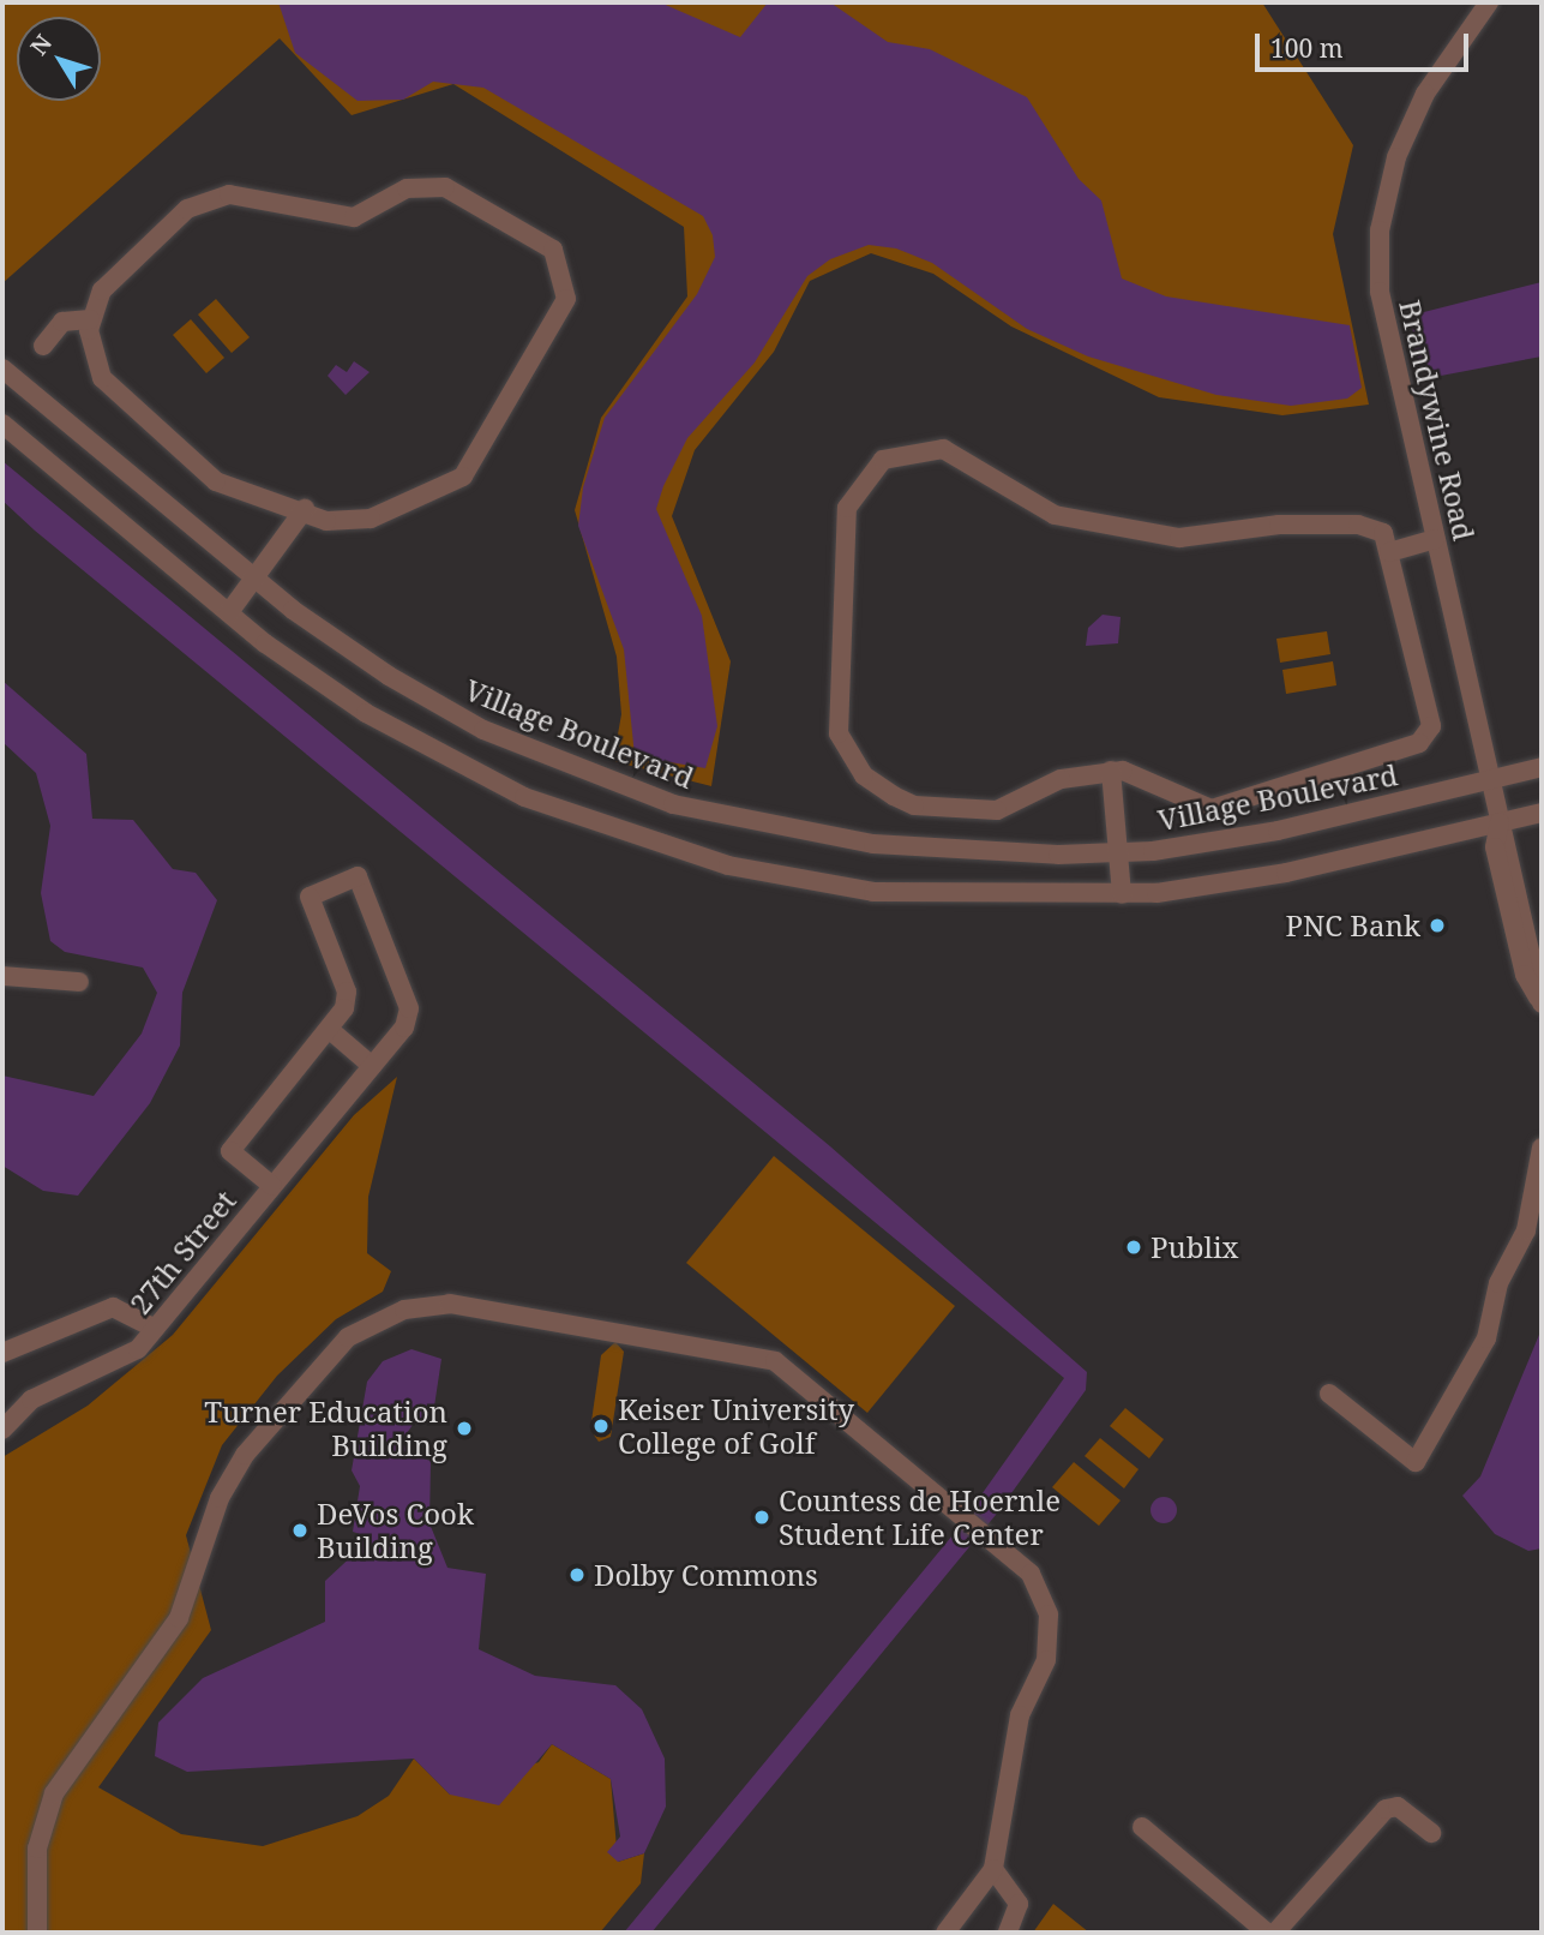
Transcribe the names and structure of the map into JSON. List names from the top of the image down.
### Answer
{
  "streets": {
    "street": ["Brandywine Road", "Village Boulevard", "27th Street"]
  },
  "crossings": [
    ["Brandywine Road", "Village Boulevard"]
  ],
  "places": [
    "PNC Bank",
    "Publix",
    "Keiser University College of Golf",
    "Turner Education Building",
    "Countess de Hoernle Student Life Center",
    "DeVos Cook Building",
    "Dolby Commons"
  ],
  "scale_bar": "100 m",
  "north": "top left"
}
